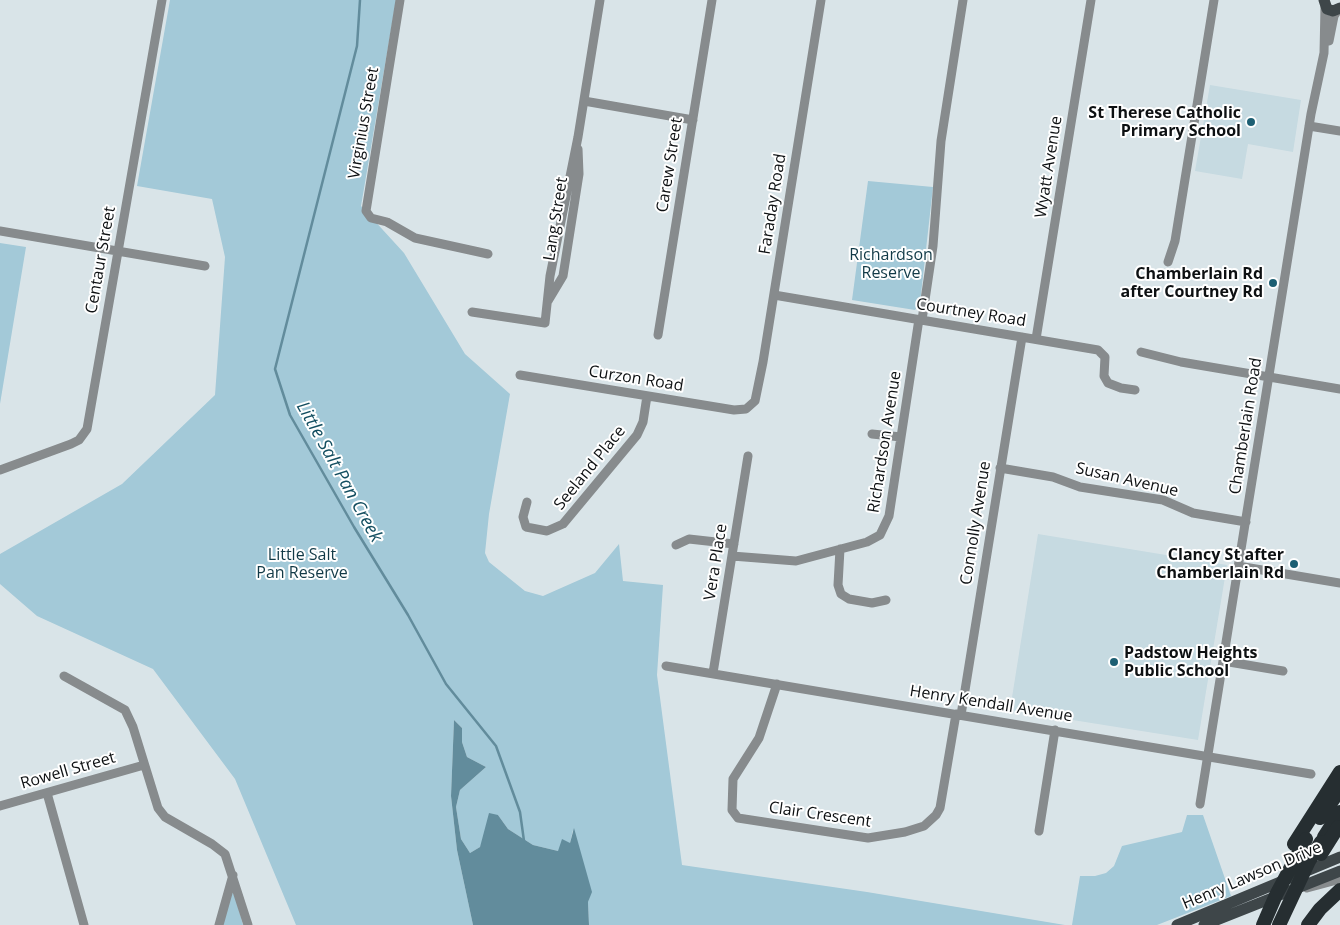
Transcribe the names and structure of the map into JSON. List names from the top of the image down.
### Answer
{
  "streets": {
    "main road": ["Henry Lawson Drive"],
    "street": [
      "Virginius Street",
      "Carew Street",
      "Wyatt Avenue",
      "Faraday Road",
      "Lang Street",
      "Centaur Street",
      "Courtney Road",
      "Curzon Road",
      "Chamberlain Road",
      "Richardson Avenue",
      "Seeland Place",
      "Susan Avenue",
      "Connolly Avenue",
      "Vera Place",
      "Henry Kendall Avenue",
      "Rowell Street",
      "Clair Crescent"
    ]
  },
  "crossings": [
    ["Wyatt Avenue", "Courtney Road"],
    ["Faraday Road", "Courtney Road"],
    ["Faraday Road", "Curzon Road"],
    ["Courtney Road", "Richardson Avenue"],
    ["Courtney Road", "Connolly Avenue"],
    ["Curzon Road", "Seeland Place"],
    ["Chamberlain Road", "Susan Avenue"],
    ["Chamberlain Road", "Henry Kendall Avenue"],
    ["Richardson Avenue", "Vera Place"],
    ["Susan Avenue", "Connolly Avenue"],
    ["Connolly Avenue", "Henry Kendall Avenue"],
    ["Connolly Avenue", "Clair Crescent"],
    ["Vera Place", "Henry Kendall Avenue"],
    ["Henry Kendall Avenue", "Clair Crescent"]
  ],
  "water": ["Little Salt Pan Creek"],
  "parks": ["Richardson Reserve", "Little Salt Pan Reserve"],
  "places": [
    "St Therese Catholic Primary School",
    "Chamberlain Rd after Courtney Rd",
    "Clancy St after Chamberlain Rd",
    "Padstow Heights Public School"
  ]
}
